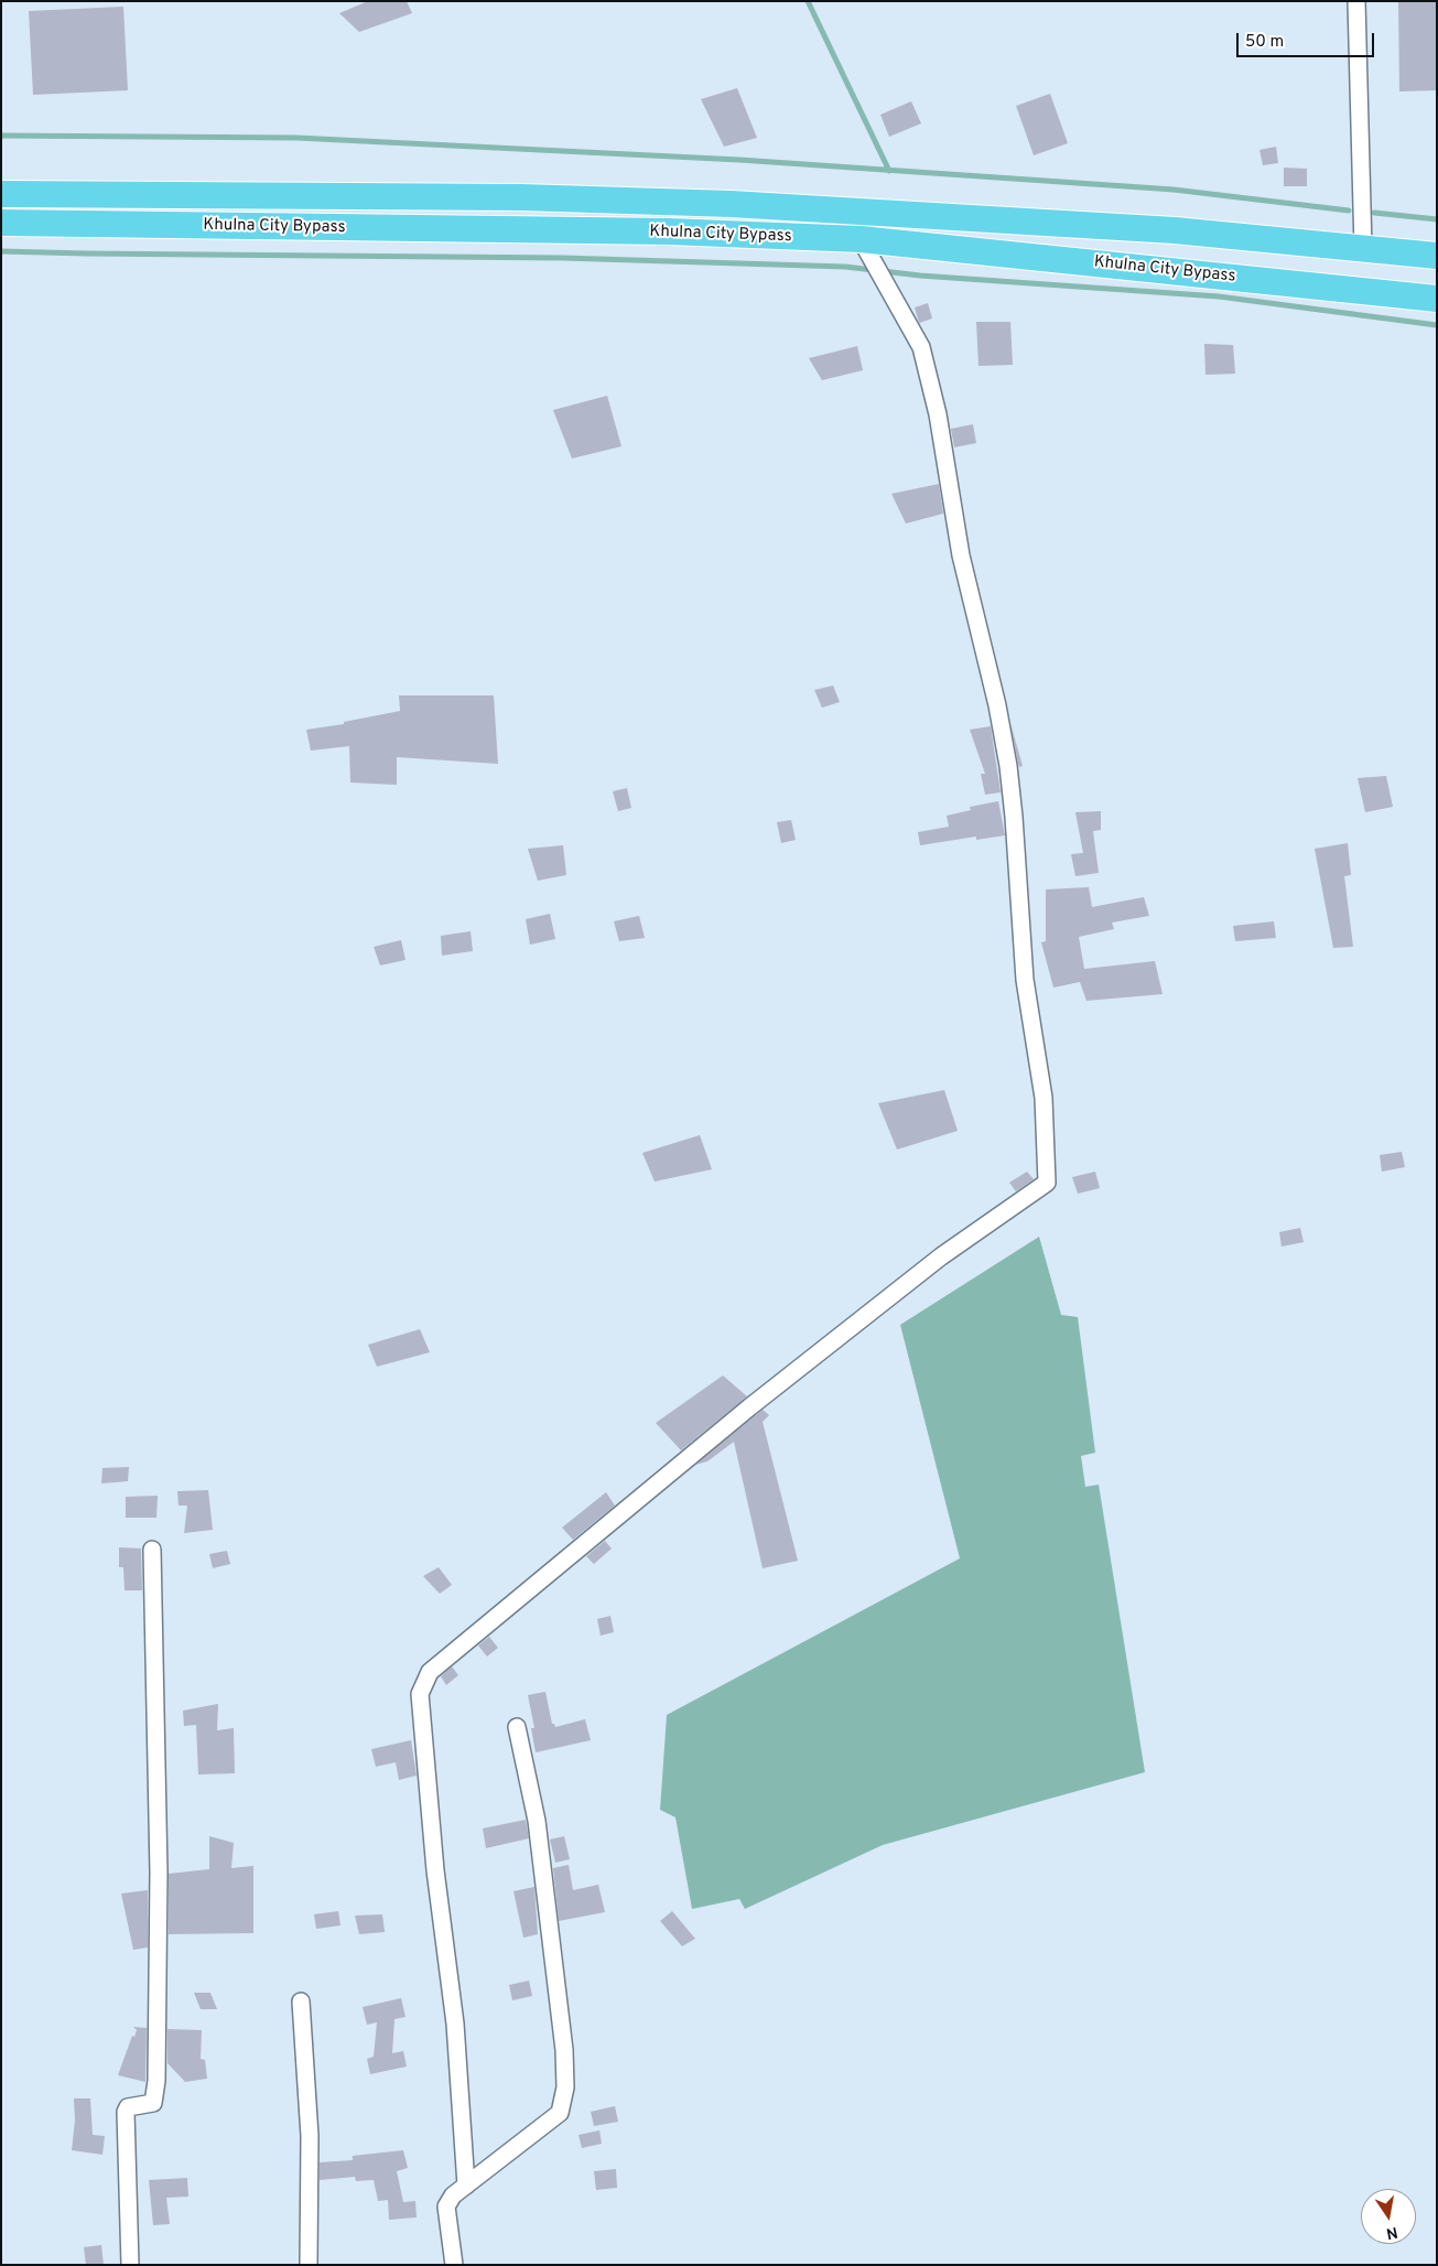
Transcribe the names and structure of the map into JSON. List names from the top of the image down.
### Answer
{
  "streets": {
    "highway": ["Khulna City Bypass"]
  },
  "scale_bar": "50 m",
  "north": "bottom"
}
